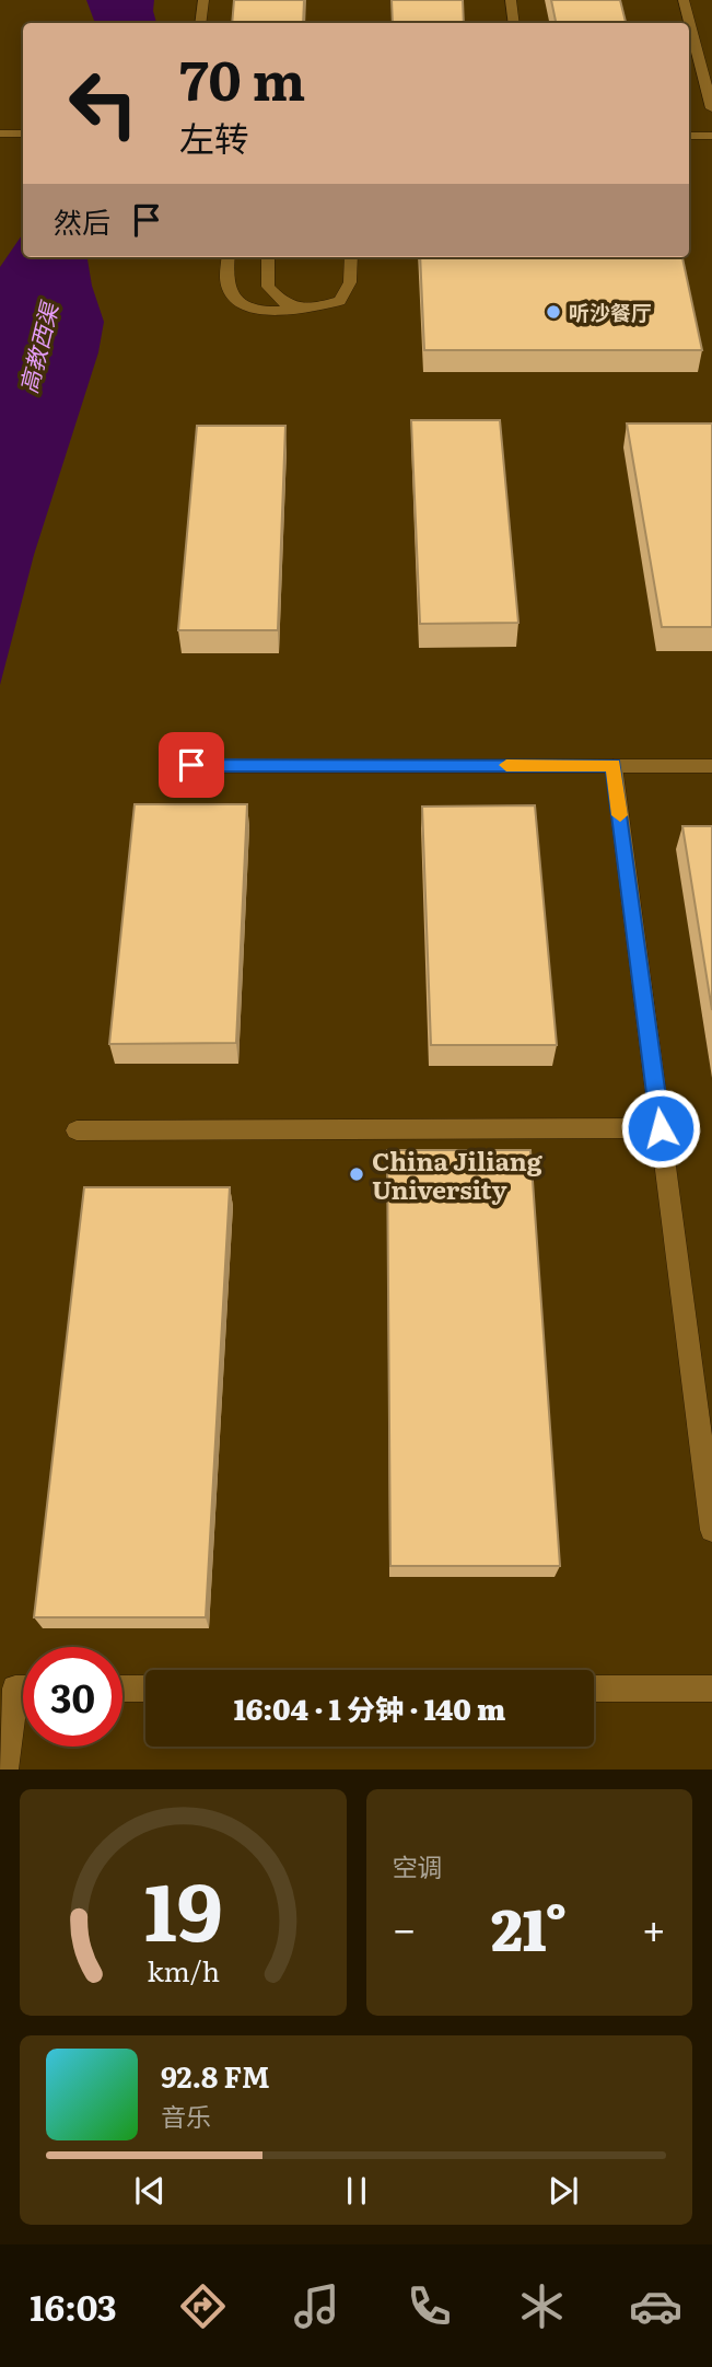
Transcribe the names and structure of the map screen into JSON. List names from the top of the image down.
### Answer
{
  "water": ["高教西渠"],
  "places": ["听沙餐厅", "China Jiliang University"],
  "page": {
    "turn": ["70 m", "左转"],
    "then": "然后",
    "limit": "30",
    "trip": "16:04 · 1 分钟 · 140 m",
    "tile": "空调",
    "heat": ["−", "21°", "+"],
    "song": ["92.8 FM", "音乐"],
    "tabs": "16:03",
    "gauge": ["19", "km/h"]
  }
}
